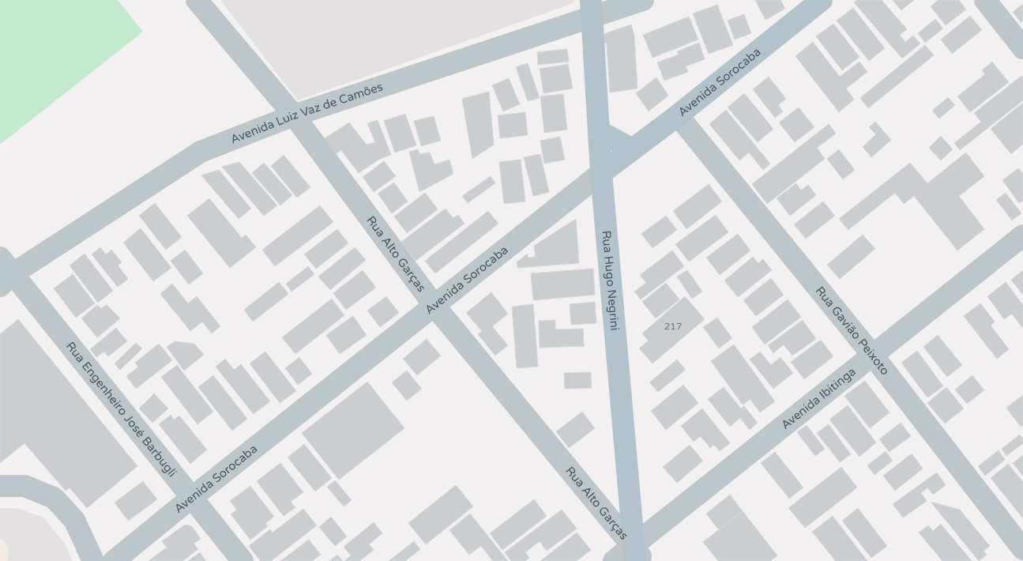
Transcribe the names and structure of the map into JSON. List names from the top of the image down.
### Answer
{
  "streets": {
    "main road": ["Avenida Sorocaba", "Rua Hugo Negrini"],
    "street": [
      "Avenida Luiz Vaz de Camões",
      "Rua Alto Garças",
      "Rua Gavião Peixoto",
      "Avenida Ibitinga",
      "Rua Engenheiro José Barbugli"
    ]
  },
  "crossings": [
    ["Avenida Sorocaba", "Rua Alto Garças"],
    ["Avenida Sorocaba", "Rua Hugo Negrini"],
    ["Avenida Sorocaba", "Rua Gavião Peixoto"],
    ["Avenida Sorocaba", "Rua Engenheiro José Barbugli"],
    ["Avenida Luiz Vaz de Camões", "Rua Alto Garças"],
    ["Avenida Luiz Vaz de Camões", "Rua Hugo Negrini"],
    ["Avenida Luiz Vaz de Camões", "Rua Engenheiro José Barbugli"],
    ["Rua Alto Garças", "Rua Hugo Negrini"],
    ["Rua Alto Garças", "Avenida Ibitinga"],
    ["Rua Hugo Negrini", "Avenida Ibitinga"],
    ["Rua Gavião Peixoto", "Avenida Ibitinga"]
  ],
  "house_numbers": ["217"]
}
